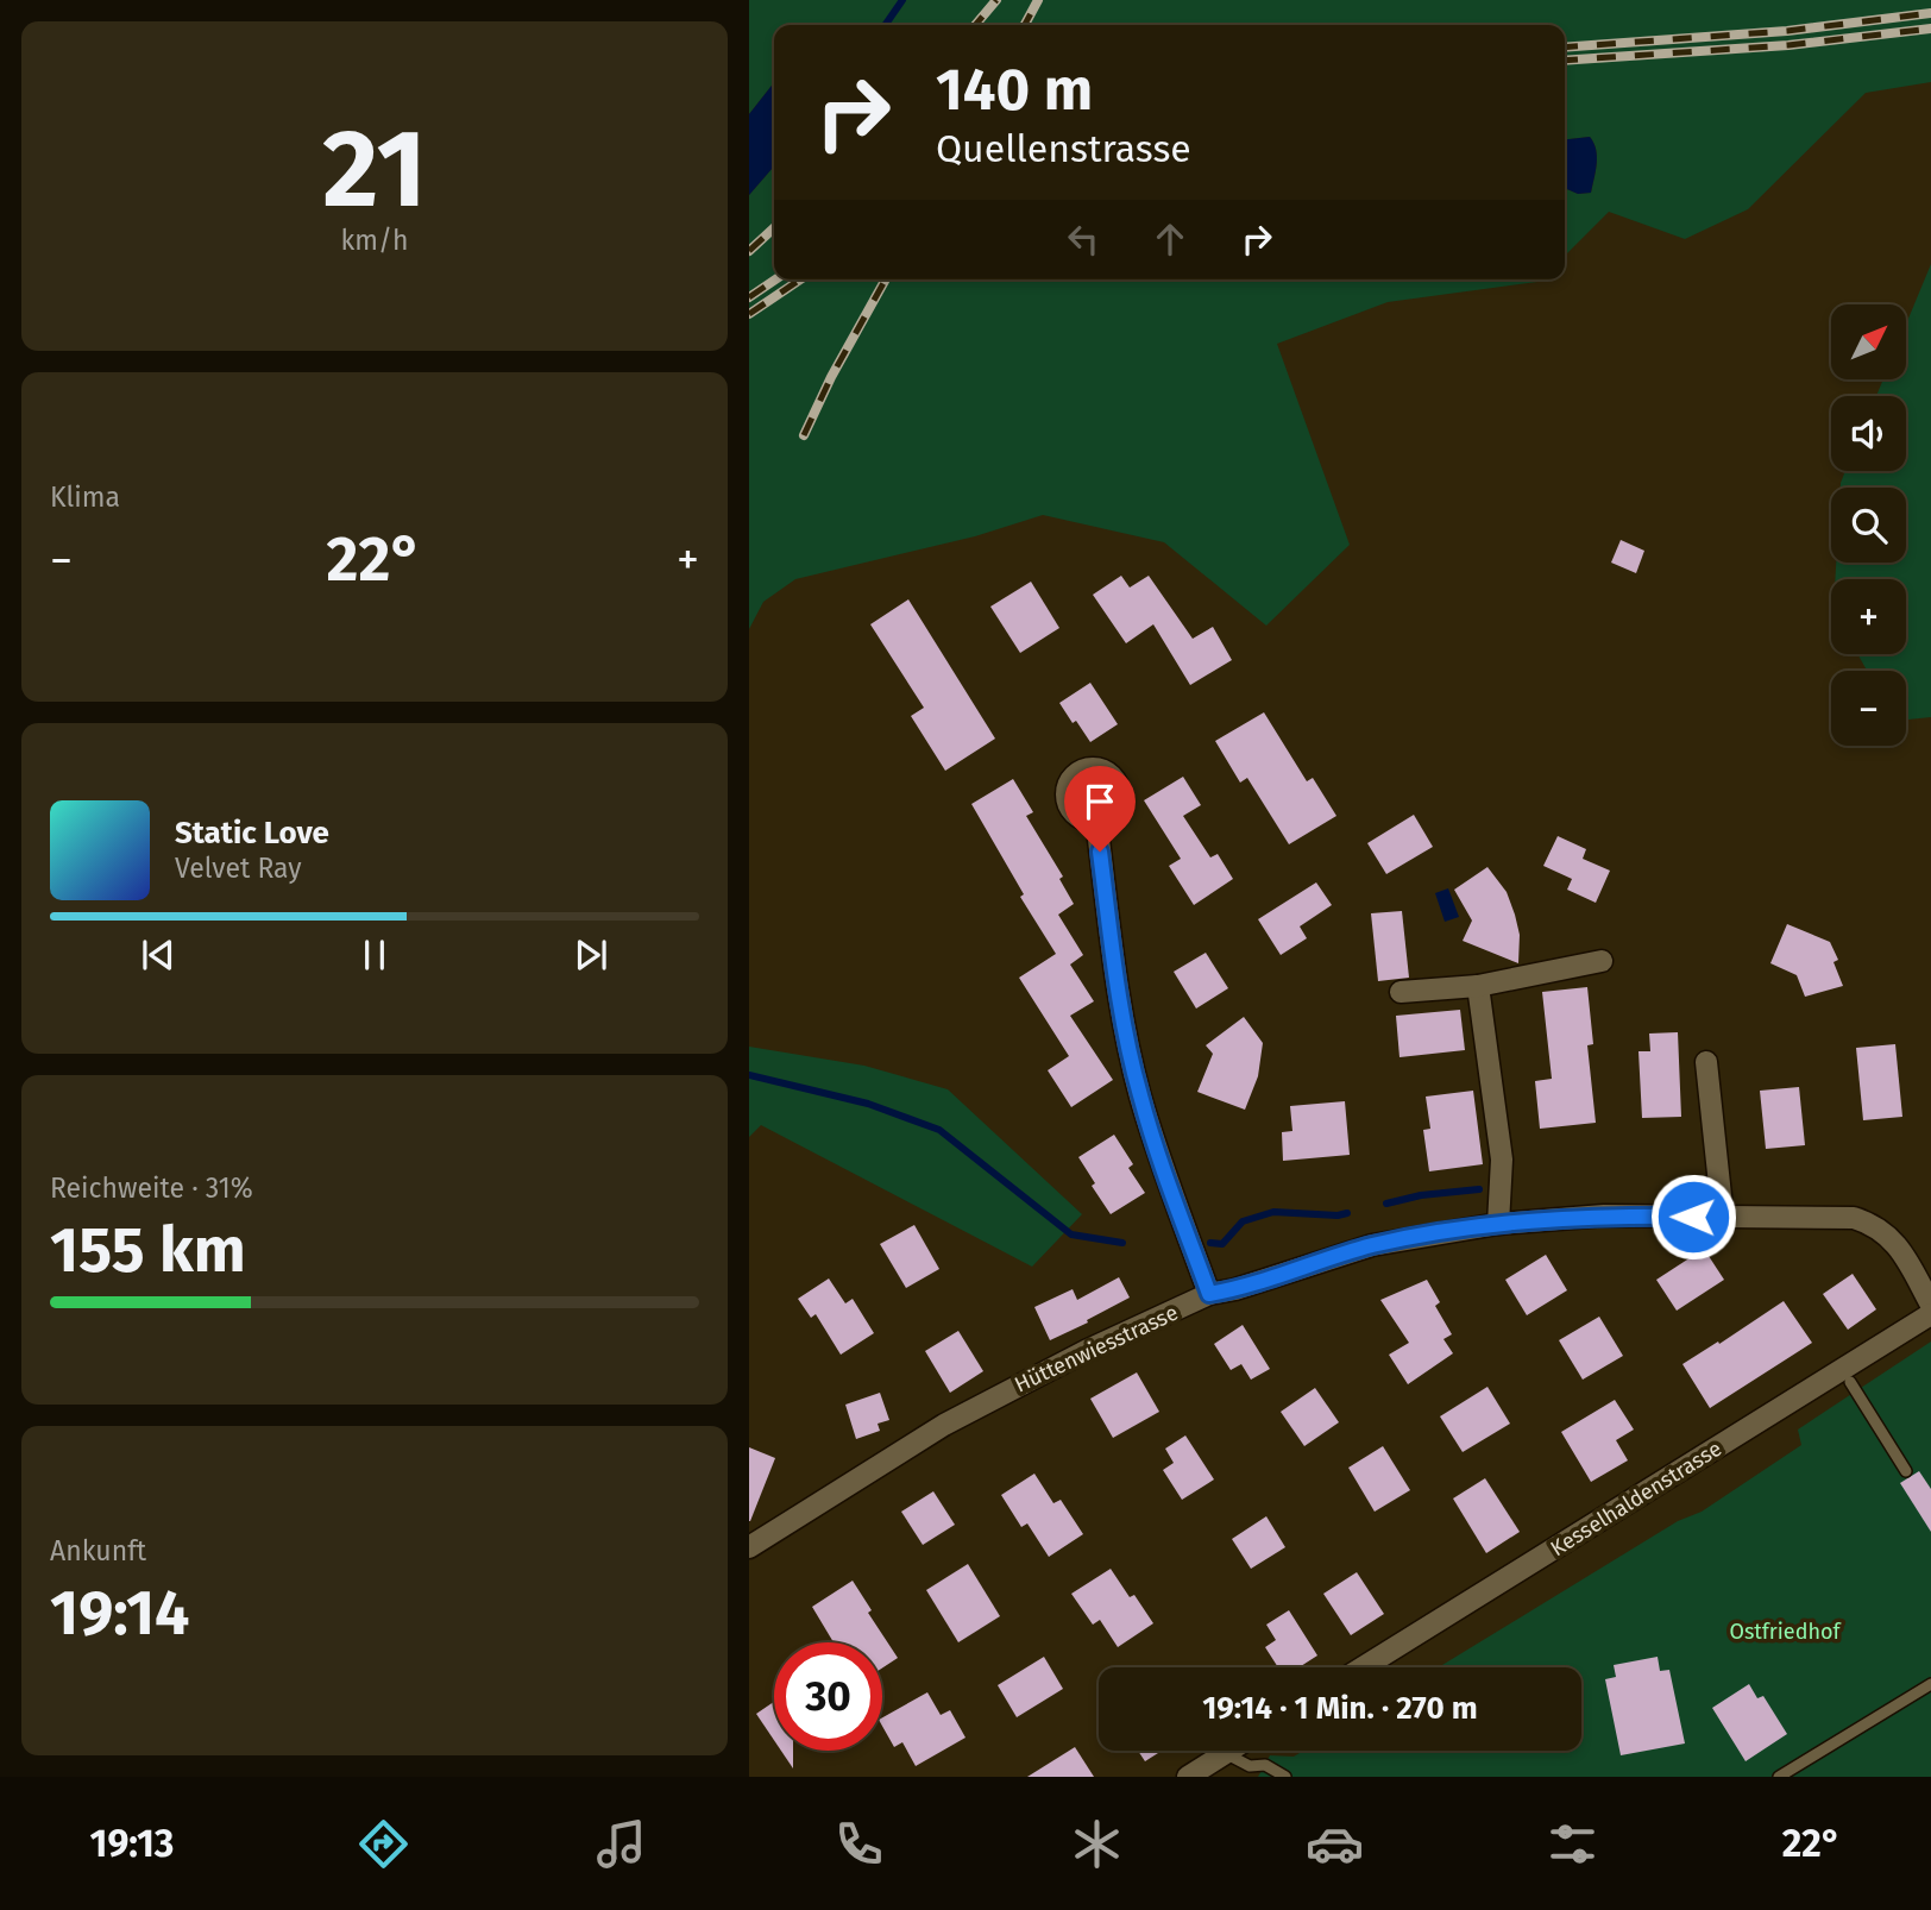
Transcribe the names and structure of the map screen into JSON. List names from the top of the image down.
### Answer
{
  "streets": {
    "street": ["Hüttenwiesstrasse", "Kesselhaldenstrasse"]
  },
  "parks": ["Ostfriedhof"],
  "north": "top right",
  "page": {
    "tile": [
      ["21", "km/h"],
      "Klima",
      ["Reichweite · 31%", "155 km"],
      ["Ankunft", "19:14"]
    ],
    "turn": ["140 m", "Quellenstrasse"],
    "map_buttons": ["+", "−"],
    "heat": ["−", "22°", "+"],
    "song": ["Static Love", "Velvet Ray"],
    "limit": "30",
    "trip": "19:14 · 1 Min. · 270 m",
    "tabs": ["19:13", "22°"]
  }
}
